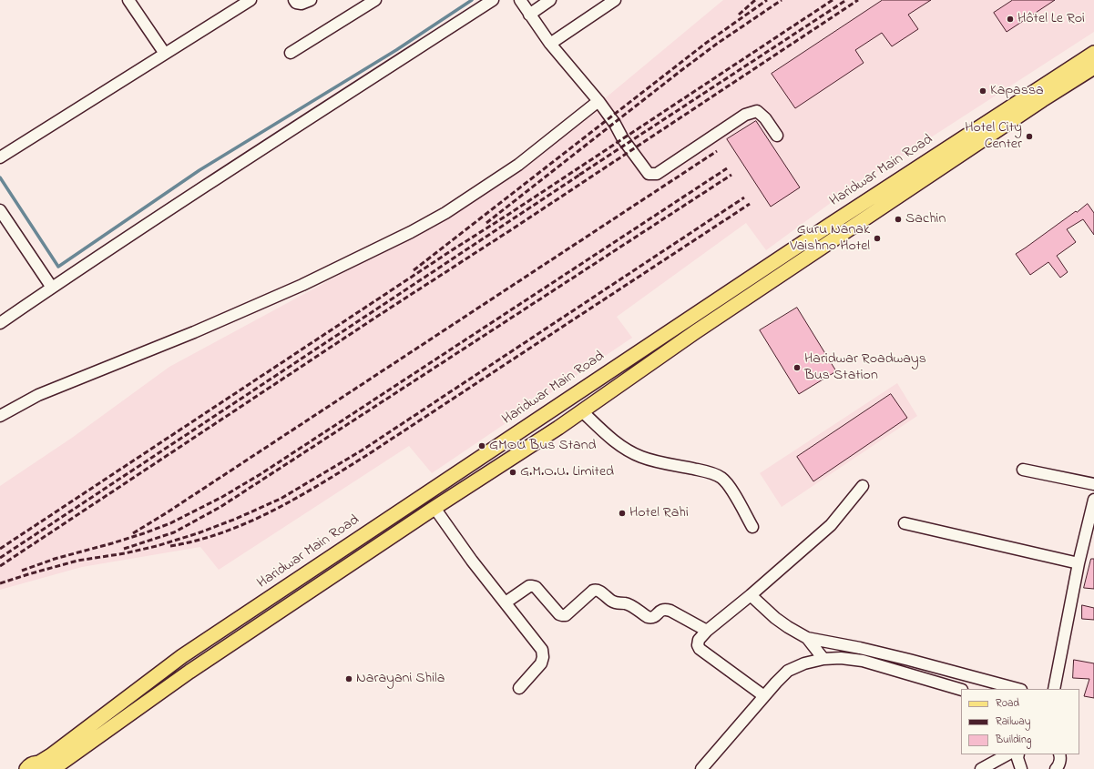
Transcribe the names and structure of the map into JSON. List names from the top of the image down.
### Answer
{
  "streets": {
    "main road": ["Haridwar Main Road"]
  },
  "places": [
    "Hôtel Le Roi",
    "Kapassa",
    "Hotel City Center",
    "Sachin",
    "Guru Nanak Vaishno Hotel",
    "Haridwar Roadways Bus Station",
    "GMOU Bus Stand",
    "G.M.O.U. Limited",
    "Hotel Rahi",
    "Narayani Shila"
  ],
  "legend": ["Road", "Railway", "Building"]
}
